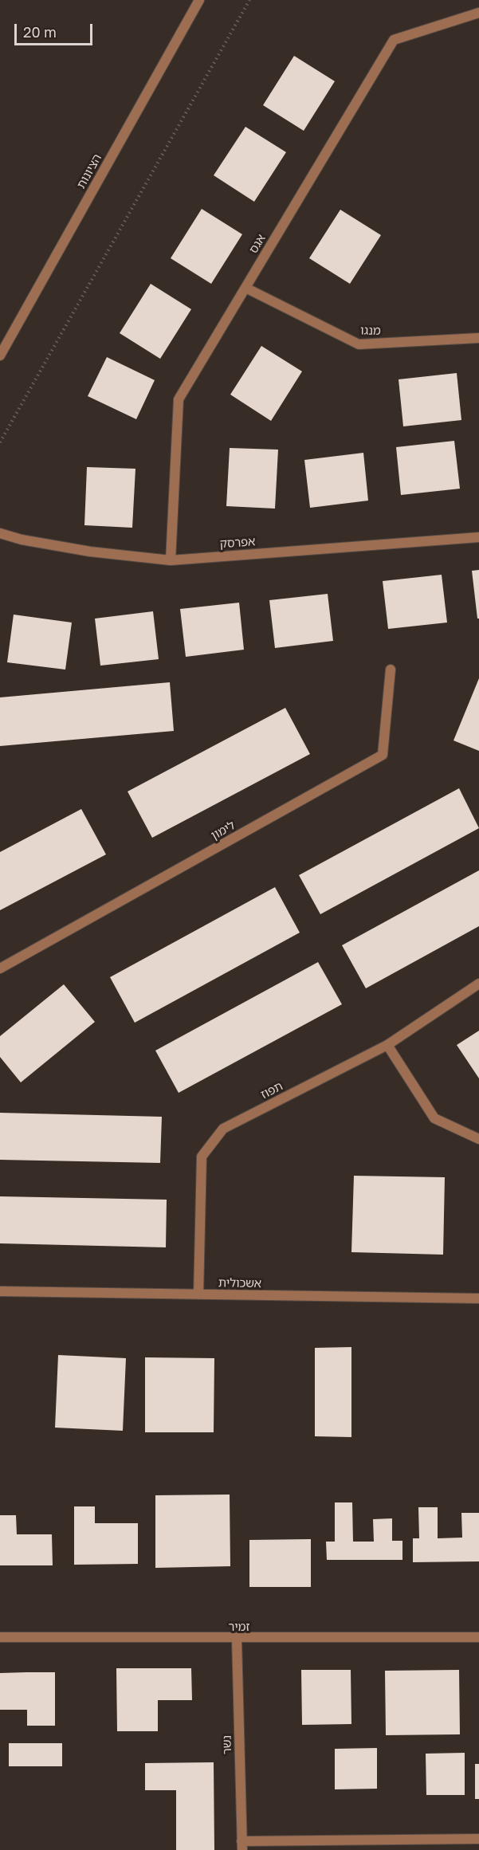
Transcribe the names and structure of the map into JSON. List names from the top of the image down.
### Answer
{
  "streets": {
    "street": [
      "הציונות",
      "אגס",
      "מנגו",
      "אפרסק",
      "לימון",
      "תפוז",
      "אשכולית",
      "זמיר",
      "נשר"
    ]
  },
  "crossings": [
    ["אגס", "מנגו"],
    ["אגס", "אפרסק"],
    ["תפוז", "אשכולית"],
    ["זמיר", "נשר"]
  ],
  "scale_bar": "20 m"
}
